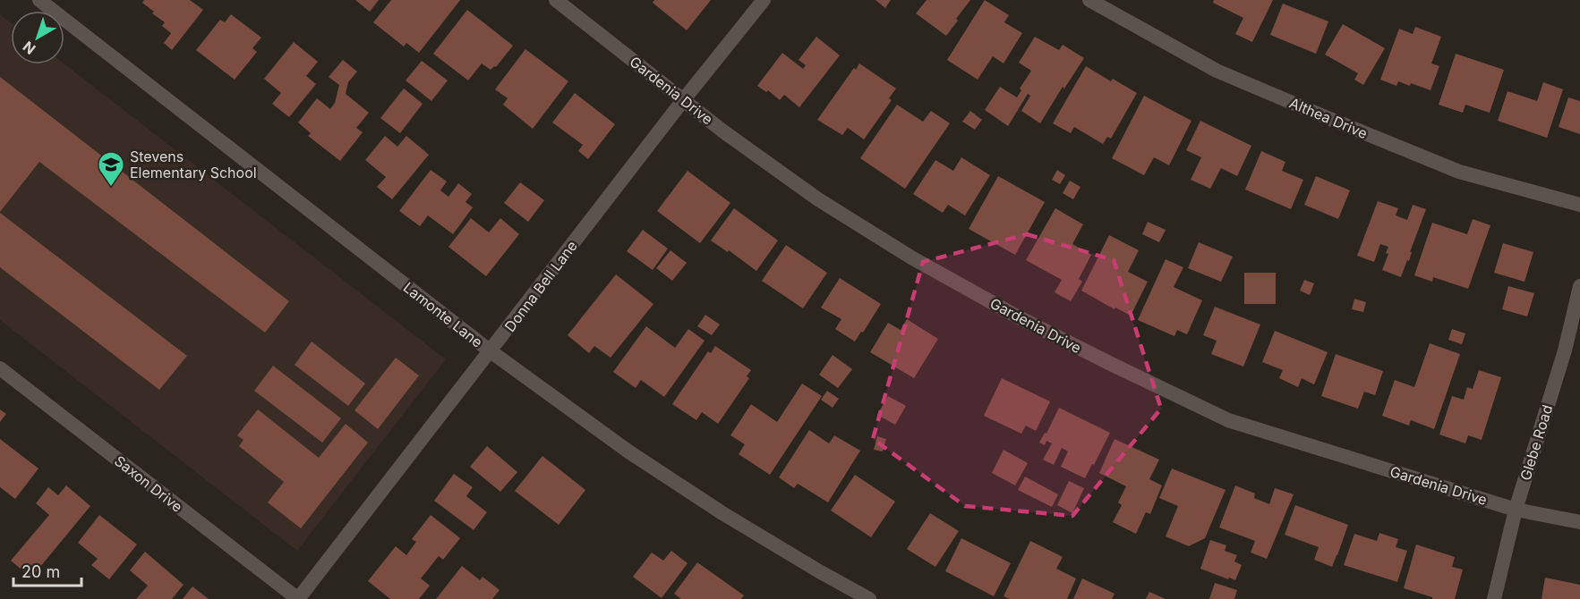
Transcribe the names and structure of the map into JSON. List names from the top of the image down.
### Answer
{
  "streets": {
    "street": [
      "Gardenia Drive",
      "Althea Drive",
      "Donna Bell Lane",
      "Lamonte Lane",
      "Glebe Road",
      "Saxon Drive"
    ]
  },
  "crossings": [
    ["Gardenia Drive", "Donna Bell Lane"],
    ["Gardenia Drive", "Glebe Road"],
    ["Donna Bell Lane", "Lamonte Lane"],
    ["Donna Bell Lane", "Saxon Drive"]
  ],
  "places": {
    "school or university": ["Stevens Elementary School"]
  },
  "scale_bar": "20 m",
  "north": "bottom left"
}
